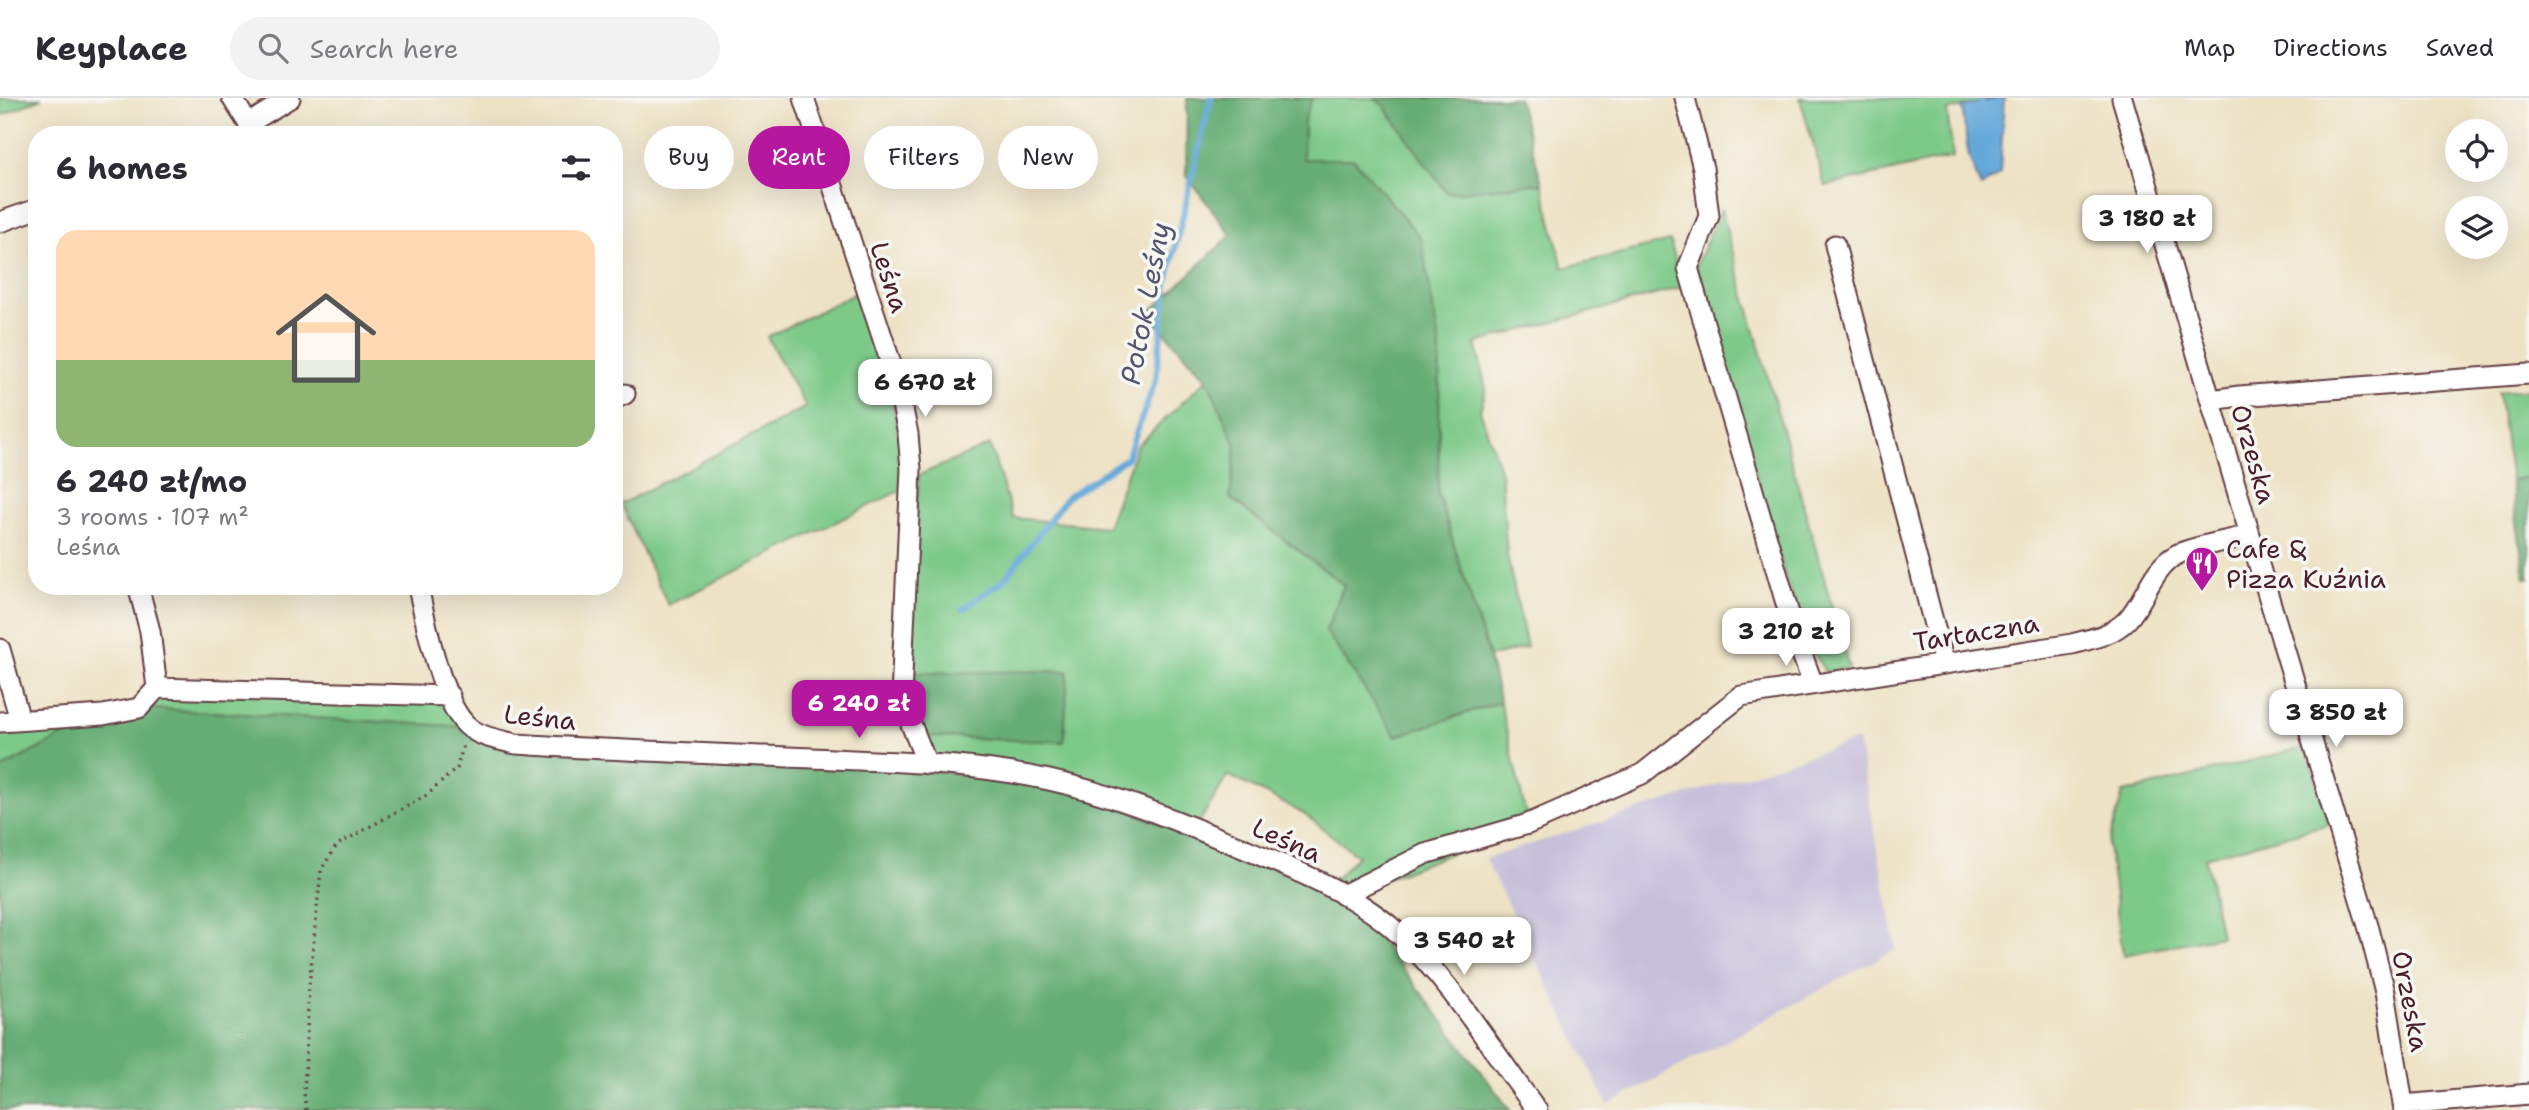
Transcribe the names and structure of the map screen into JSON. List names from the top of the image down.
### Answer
{
  "streets": {
    "street": ["Leśna", "Orzeska", "Tartaczna"]
  },
  "crossings": [
    ["Leśna", "Tartaczna"],
    ["Orzeska", "Tartaczna"]
  ],
  "water": ["Potok Leśny"],
  "places": {
    "restaurant": ["Cafe & Pizza Kuźnia"]
  },
  "page": {
    "header": "Keyplace",
    "search": "Search here",
    "nav": ["Map", "Directions", "Saved"],
    "chip": [
      "Buy",
      "Rent",
      "Filters",
      "New"
    ],
    "heading": "6 homes",
    "price": [
      "3 180 zł",
      "6 670 zł",
      "3 210 zł",
      "6 240 zł",
      "3 850 zł",
      "3 540 zł"
    ],
    "list": [
      {
        "name": "6 240 zł/mo",
        "note": "3 rooms · 107 m² · Leśna"
      }
    ]
  }
}
